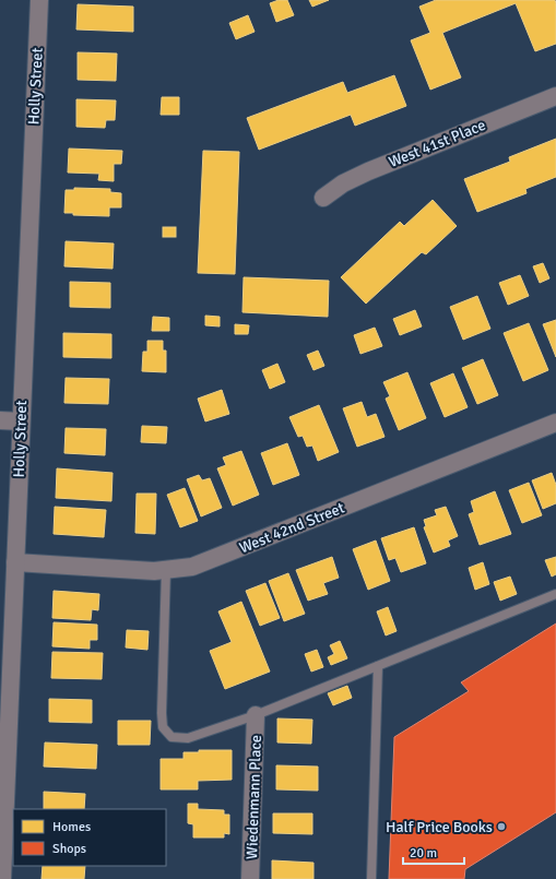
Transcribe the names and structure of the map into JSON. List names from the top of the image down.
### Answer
{
  "streets": {
    "street": [
      "Holly Street",
      "West 41st Place",
      "West 42nd Street",
      "Wiedenmann Place"
    ]
  },
  "crossings": [
    ["Holly Street", "West 42nd Street"]
  ],
  "places": ["Half Price Books"],
  "legend": ["Homes", "Shops"],
  "scale_bar": "20 m"
}
